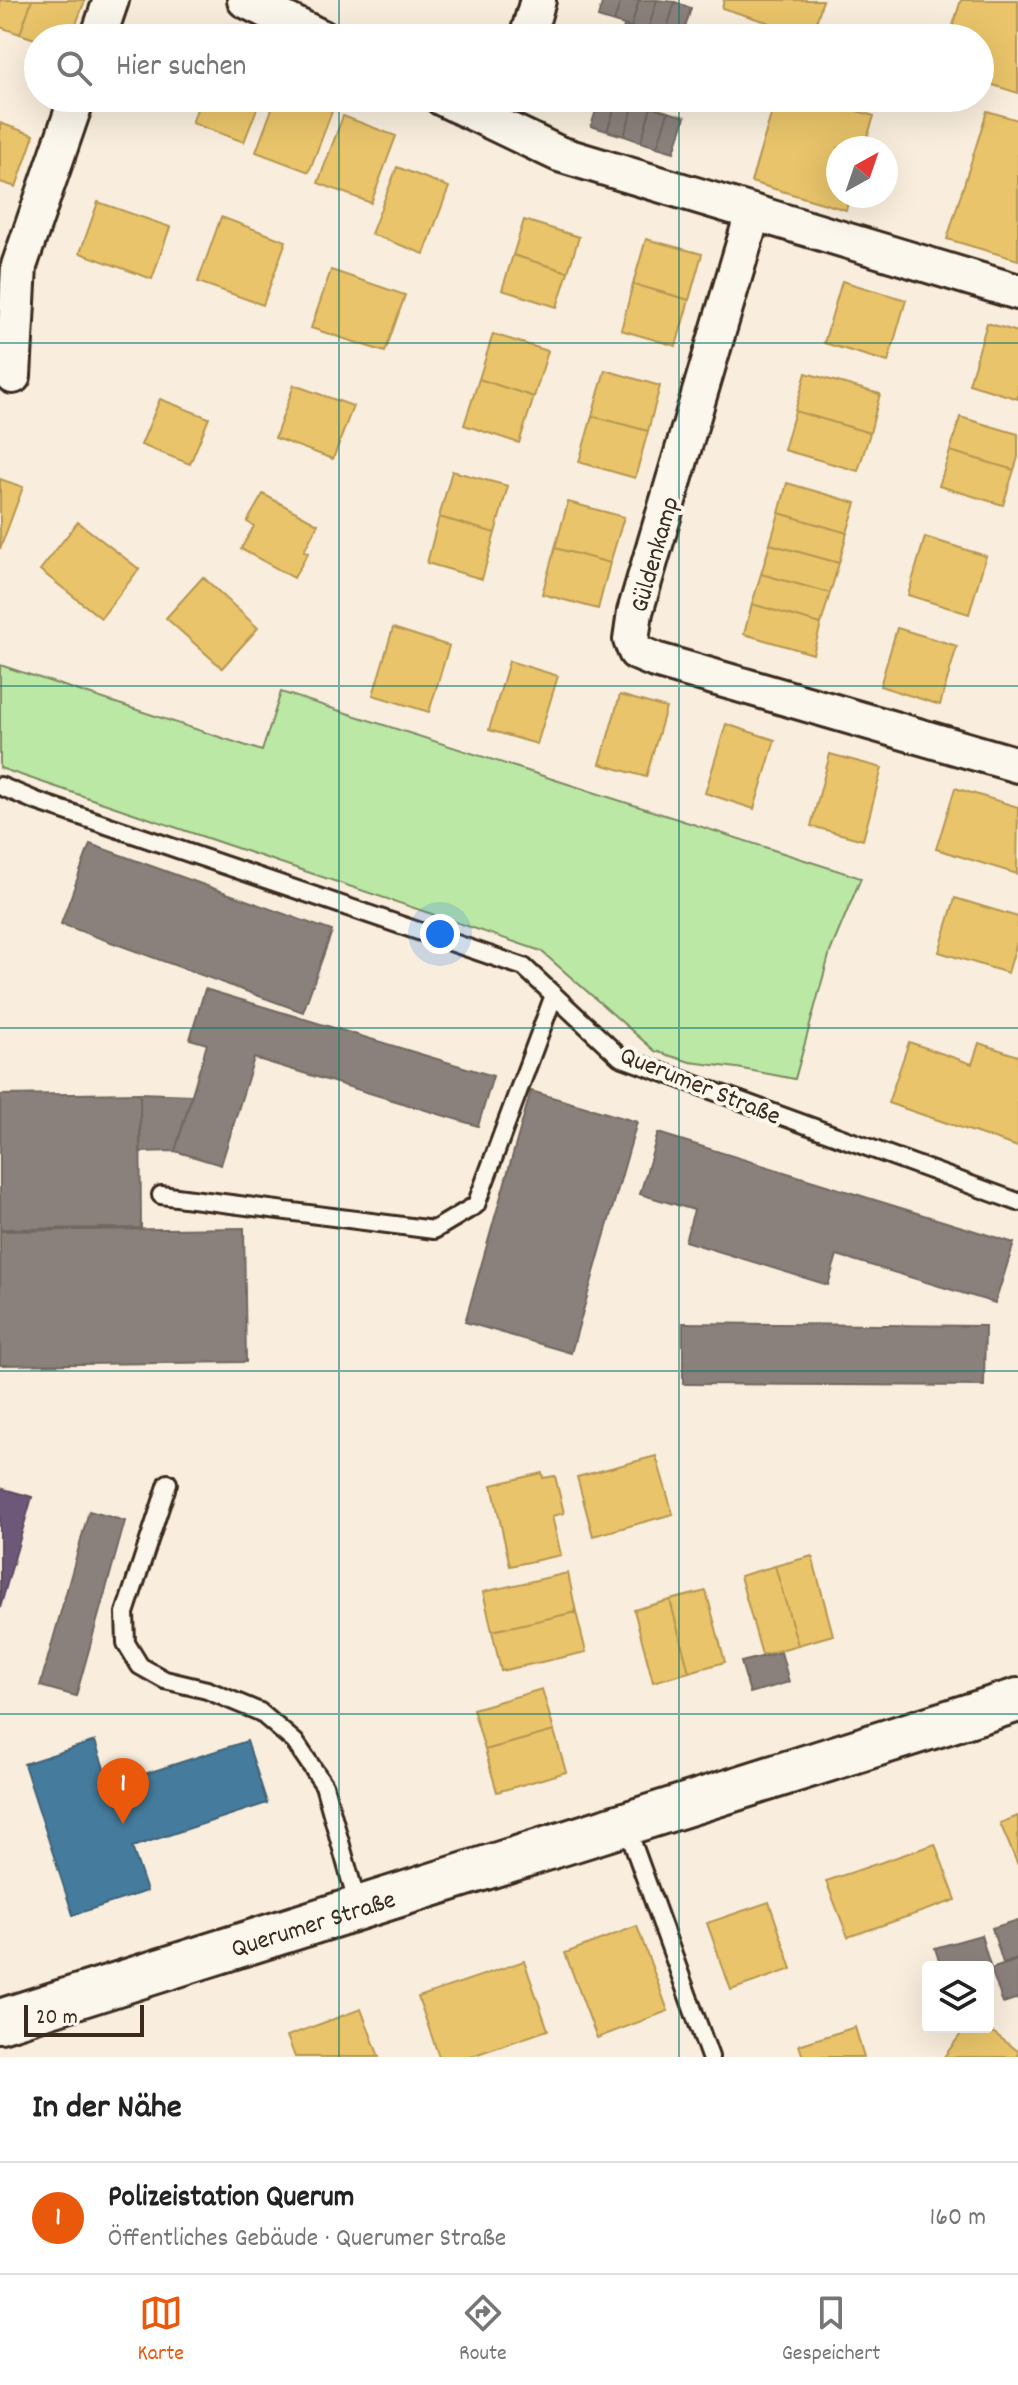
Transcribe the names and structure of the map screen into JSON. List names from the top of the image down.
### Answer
{
  "streets": {
    "street": ["Güldenkamp", "Querumer Straße"]
  },
  "scale_bar": "20 m",
  "north": "top right",
  "page": {
    "search": "Hier suchen",
    "pins": "1",
    "scale": "20 m",
    "heading": "In der Nähe",
    "list": [
      {
        "mark": "1",
        "name": "Polizeistation Querum",
        "note": "Öffentliches Gebäude · Querumer Straße",
        "value": "160 m"
      }
    ],
    "nav": ["Karte", "Route", "Gespeichert"]
  }
}
